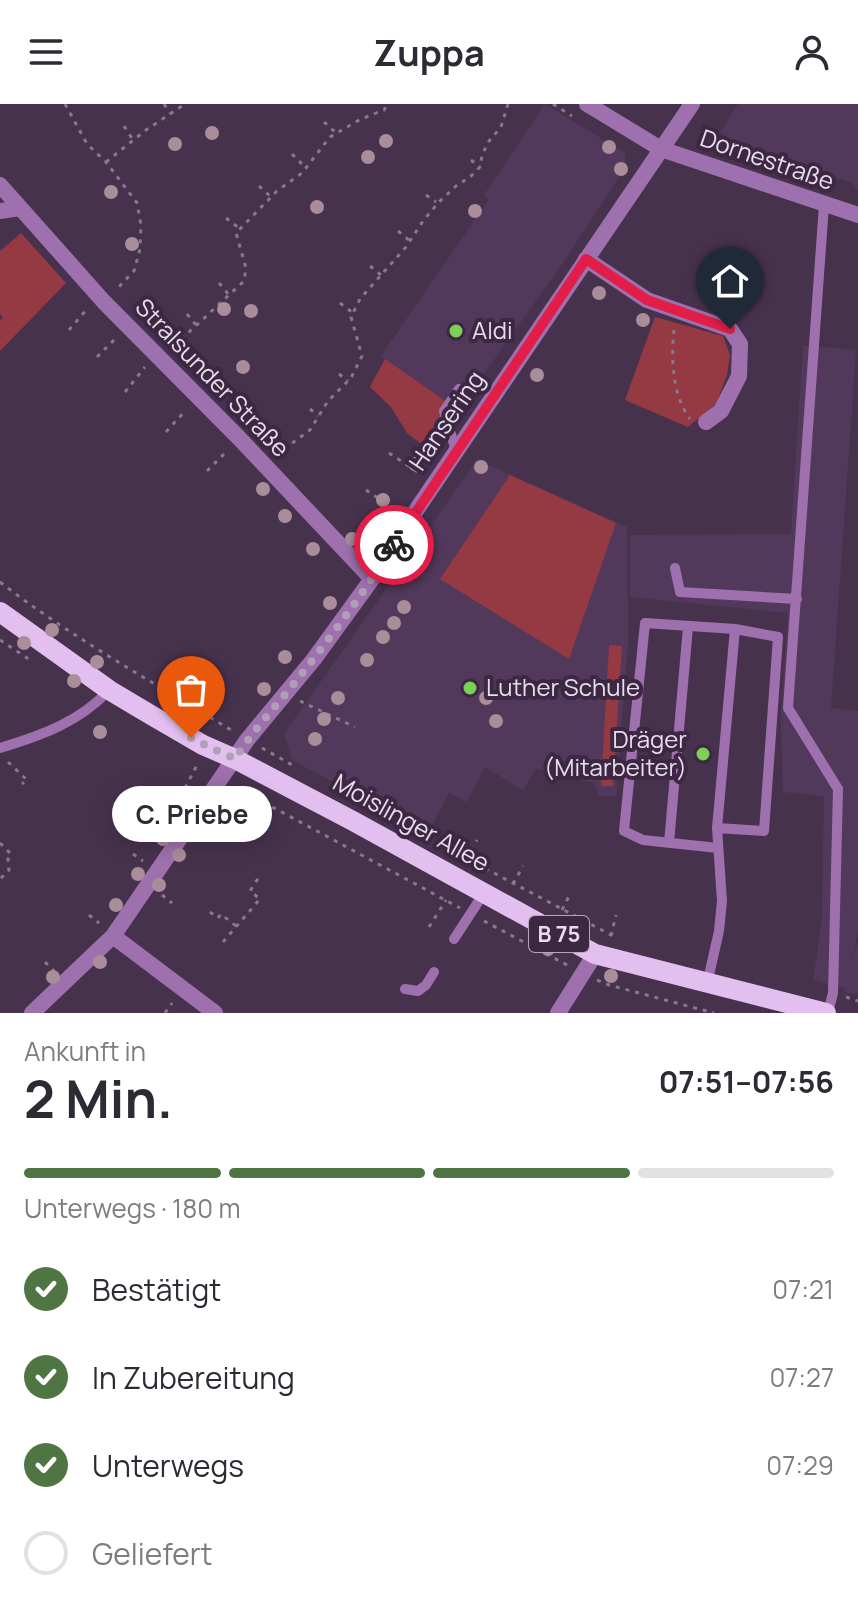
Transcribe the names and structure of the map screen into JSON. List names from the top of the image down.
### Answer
{
  "streets": {
    "main road": ["Moislinger Allee", "B 75"],
    "street": ["Dornestraße", "Stralsunder Straße", "Hansering"]
  },
  "crossings": [
    ["Dornestraße", "Hansering"],
    ["Stralsunder Straße", "Hansering"],
    ["Hansering", "Moislinger Allee"]
  ],
  "places": [
    "Aldi",
    "Luther Schule",
    "C. Priebe",
    "Dräger (Mitarbeiter)"
  ],
  "page": {
    "header": "Zuppa",
    "bubble": "C. Priebe",
    "heading": ["2 Min.", "Ankunft in", "07:51–07:56"],
    "bar": "Unterwegs · 180 m",
    "list": [
      ["Bestätigt", "07:21"],
      ["In Zubereitung", "07:27"],
      ["Unterwegs", "07:29"],
      "Geliefert"
    ]
  }
}
